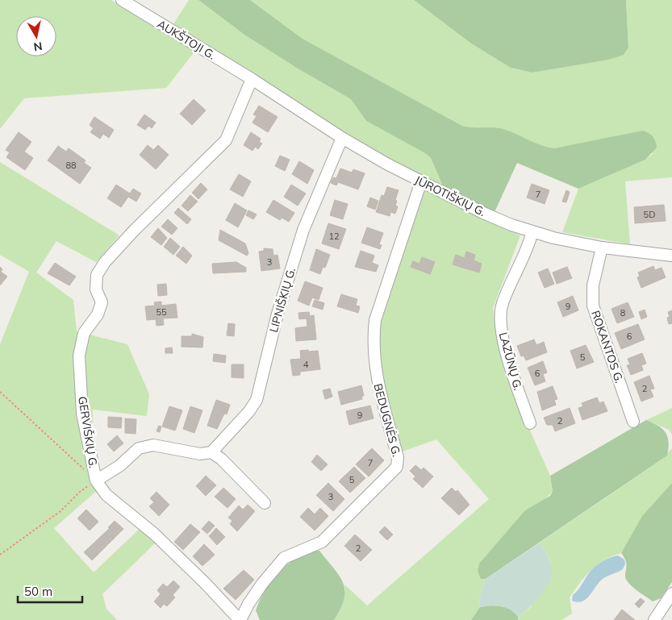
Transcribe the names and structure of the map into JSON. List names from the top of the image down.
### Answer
{
  "streets": {
    "street": [
      "AUKŠTOJI G.",
      "JŪROTIŠKIŲ G.",
      "LIPNIŠKIŲ G.",
      "ROKANTOS G.",
      "LAZŪNŲ G.",
      "BEDUGNĖS G.",
      "GERVIŠKIŲ G."
    ]
  },
  "crossings": [
    ["AUKŠTOJI G.", "JŪROTIŠKIŲ G."],
    ["AUKŠTOJI G.", "GERVIŠKIŲ G."],
    ["JŪROTIŠKIŲ G.", "LIPNIŠKIŲ G."],
    ["JŪROTIŠKIŲ G.", "ROKANTOS G."],
    ["JŪROTIŠKIŲ G.", "LAZŪNŲ G."],
    ["JŪROTIŠKIŲ G.", "BEDUGNĖS G."],
    ["JŪROTIŠKIŲ G.", "GERVIŠKIŲ G."],
    ["BEDUGNĖS G.", "GERVIŠKIŲ G."]
  ],
  "house_numbers": [
    "88",
    "7",
    "5D",
    "12",
    "3",
    "9",
    "55",
    "8",
    "6",
    "5",
    "4",
    "6",
    "2",
    "9",
    "2",
    "7",
    "5",
    "3",
    "2"
  ],
  "scale_bar": "50 m",
  "north": "bottom"
}
